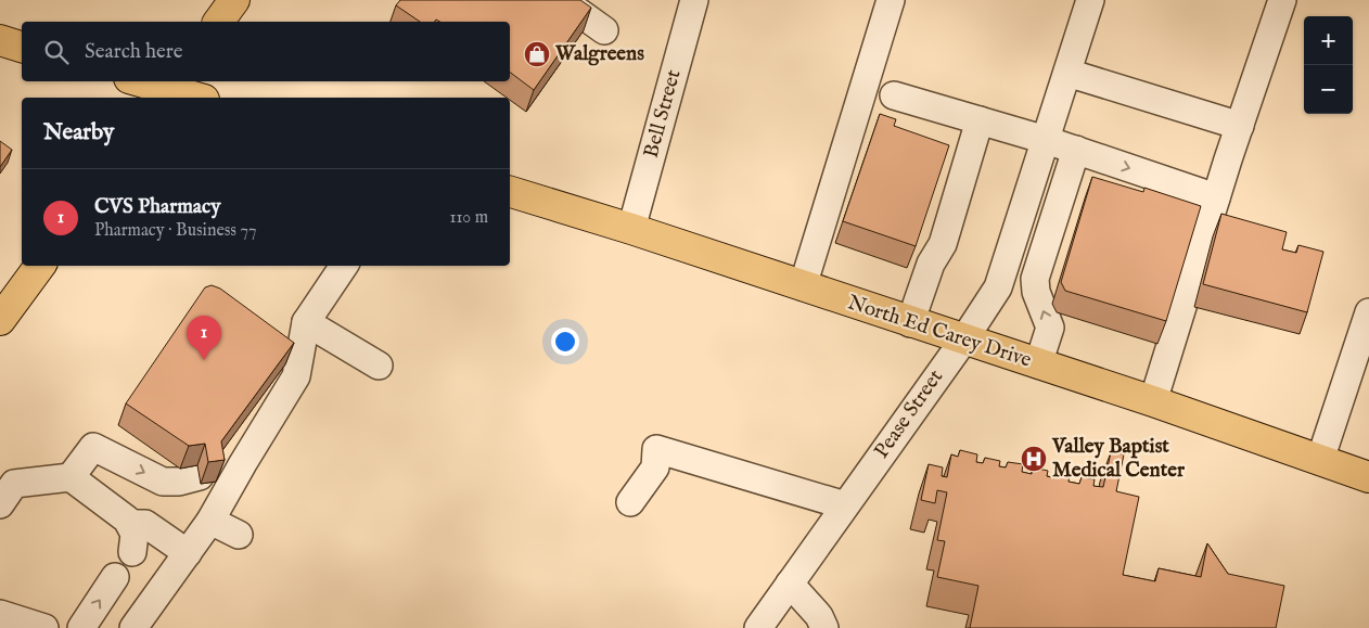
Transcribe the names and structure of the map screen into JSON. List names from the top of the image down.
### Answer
{
  "streets": {
    "main road": ["North Ed Carey Drive"],
    "street": ["Bell Street", "Pease Street"]
  },
  "crossings": [
    ["Bell Street", "North Ed Carey Drive"],
    ["North Ed Carey Drive", "Pease Street"]
  ],
  "places": {
    "shop": ["Walgreens"],
    "hospital": ["Valley Baptist Medical Center"]
  },
  "page": {
    "map_buttons": ["+", "−"],
    "search": "Search here",
    "heading": "Nearby",
    "list": [
      {
        "mark": "1",
        "name": "CVS Pharmacy",
        "note": "Pharmacy · Business 77",
        "value": "110 m"
      }
    ],
    "pins": "1"
  }
}
